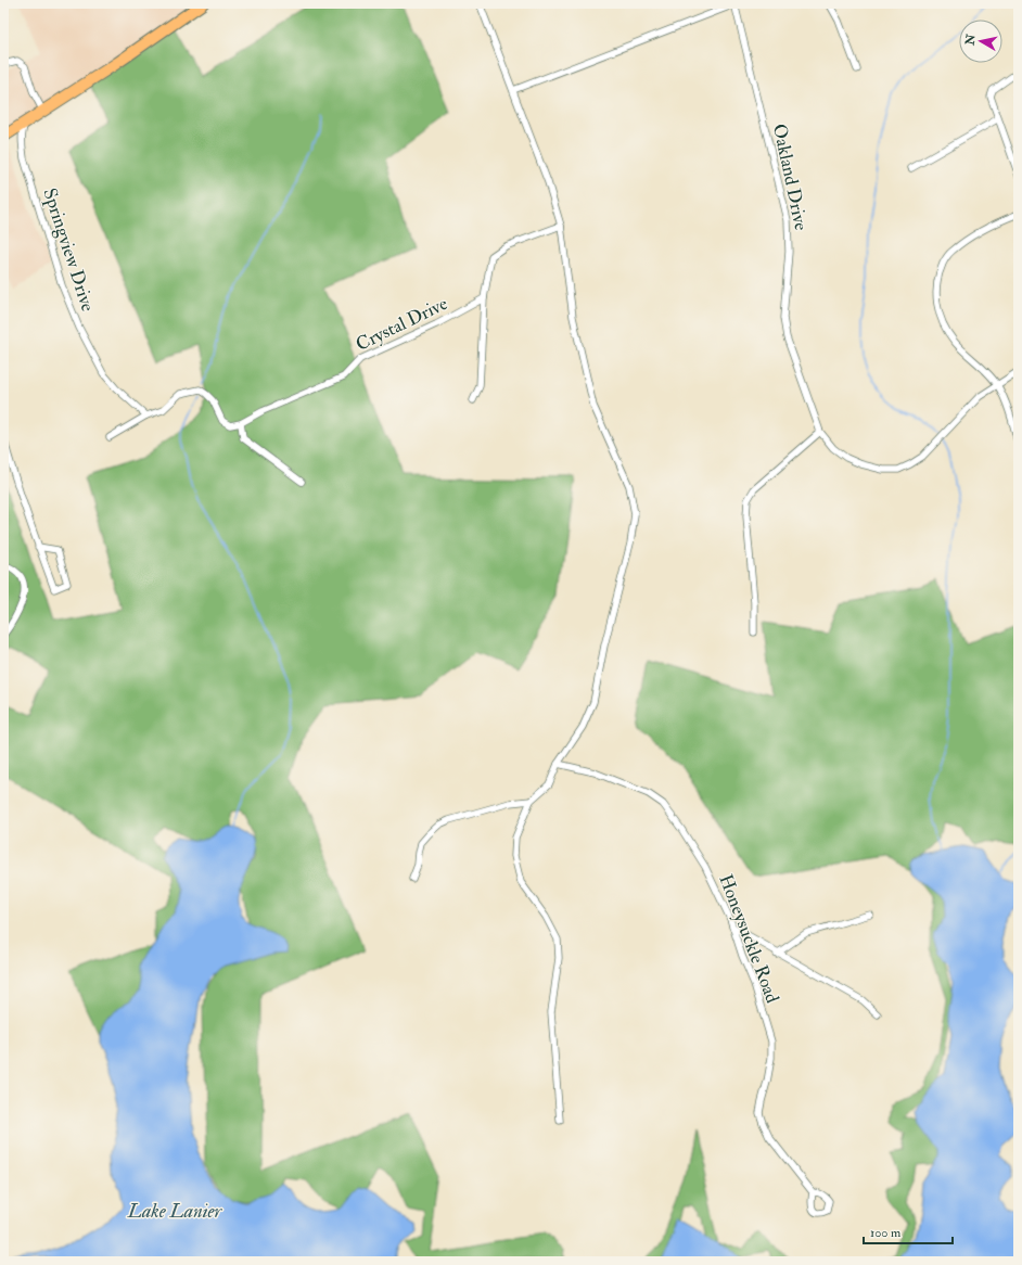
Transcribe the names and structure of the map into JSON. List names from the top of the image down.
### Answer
{
  "streets": {
    "street": [
      "Oakland Drive",
      "Springview Drive",
      "Crystal Drive",
      "Honeysuckle Road"
    ]
  },
  "water": ["Lake Lanier"],
  "scale_bar": "100 m",
  "north": "left"
}
